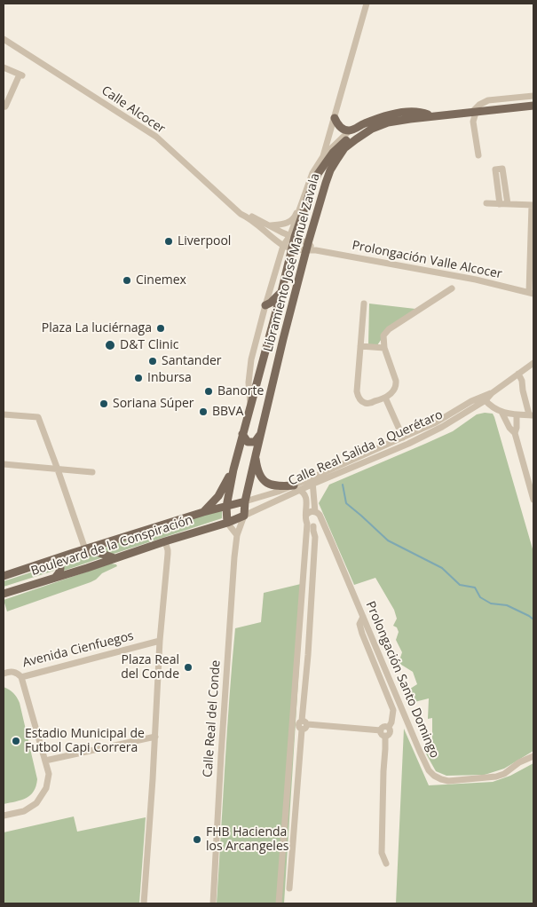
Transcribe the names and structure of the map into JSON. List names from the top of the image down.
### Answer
{
  "streets": {
    "main road": ["Libramiento José Manuel Zavala", "Boulevard de la Conspiración"],
    "street": [
      "Calle Alcocer",
      "Prolongación Valle Alcocer",
      "Calle Real Salida a Querétaro",
      "Avenida Cienfuegos",
      "Prolongación Santo Domingo",
      "Calle Real del Conde"
    ]
  },
  "crossings": [
    ["Calle Alcocer", "Prolongación Valle Alcocer"],
    ["Calle Alcocer", "Libramiento José Manuel Zavala"],
    ["Prolongación Valle Alcocer", "Libramiento José Manuel Zavala"],
    ["Libramiento José Manuel Zavala", "Calle Real Salida a Querétaro"],
    ["Libramiento José Manuel Zavala", "Boulevard de la Conspiración"],
    ["Libramiento José Manuel Zavala", "Calle Real del Conde"],
    ["Calle Real Salida a Querétaro", "Boulevard de la Conspiración"],
    ["Calle Real Salida a Querétaro", "Calle Real del Conde"],
    ["Boulevard de la Conspiración", "Calle Real del Conde"]
  ],
  "places": [
    "Liverpool",
    "Cinemex",
    "Plaza La luciérnaga",
    "D&T Clinic",
    "Santander",
    "Inbursa",
    "Banorte",
    "Soriana Súper",
    "BBVA",
    "Plaza Real del Conde",
    "Estadio Municipal de Futbol Capi Correra",
    "FHB Hacienda los Arcangeles"
  ]
}
